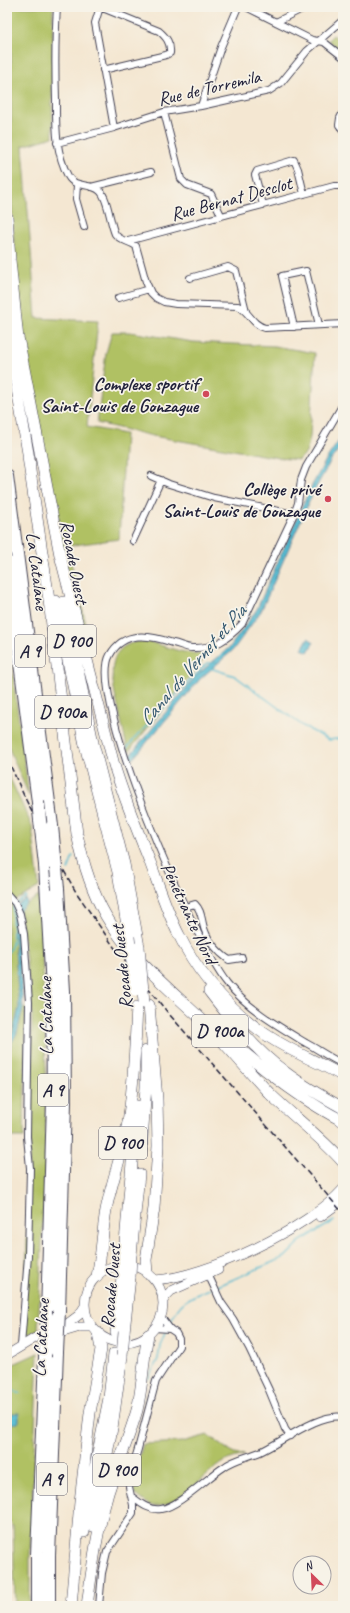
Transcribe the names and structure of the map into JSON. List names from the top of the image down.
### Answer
{
  "streets": {
    "highway": [
      "Rocade Ouest",
      "La Catalane",
      "D 900",
      "A 9",
      "D 900a",
      "Pénétrante Nord"
    ],
    "street": ["Rue de Torremila", "Rue Bernat Desclot"]
  },
  "crossings": [
    ["Rocade Ouest", "D 900"],
    ["Rocade Ouest", "D 900a"],
    ["D 900", "D 900a"],
    ["D 900a", "Pénétrante Nord"]
  ],
  "water": ["Canal de Vernet et Pia"],
  "places": ["Complexe sportif Saint-Louis de Gonzague", "Collège privé Saint-Louis de Gonzague"],
  "north": "top left"
}
